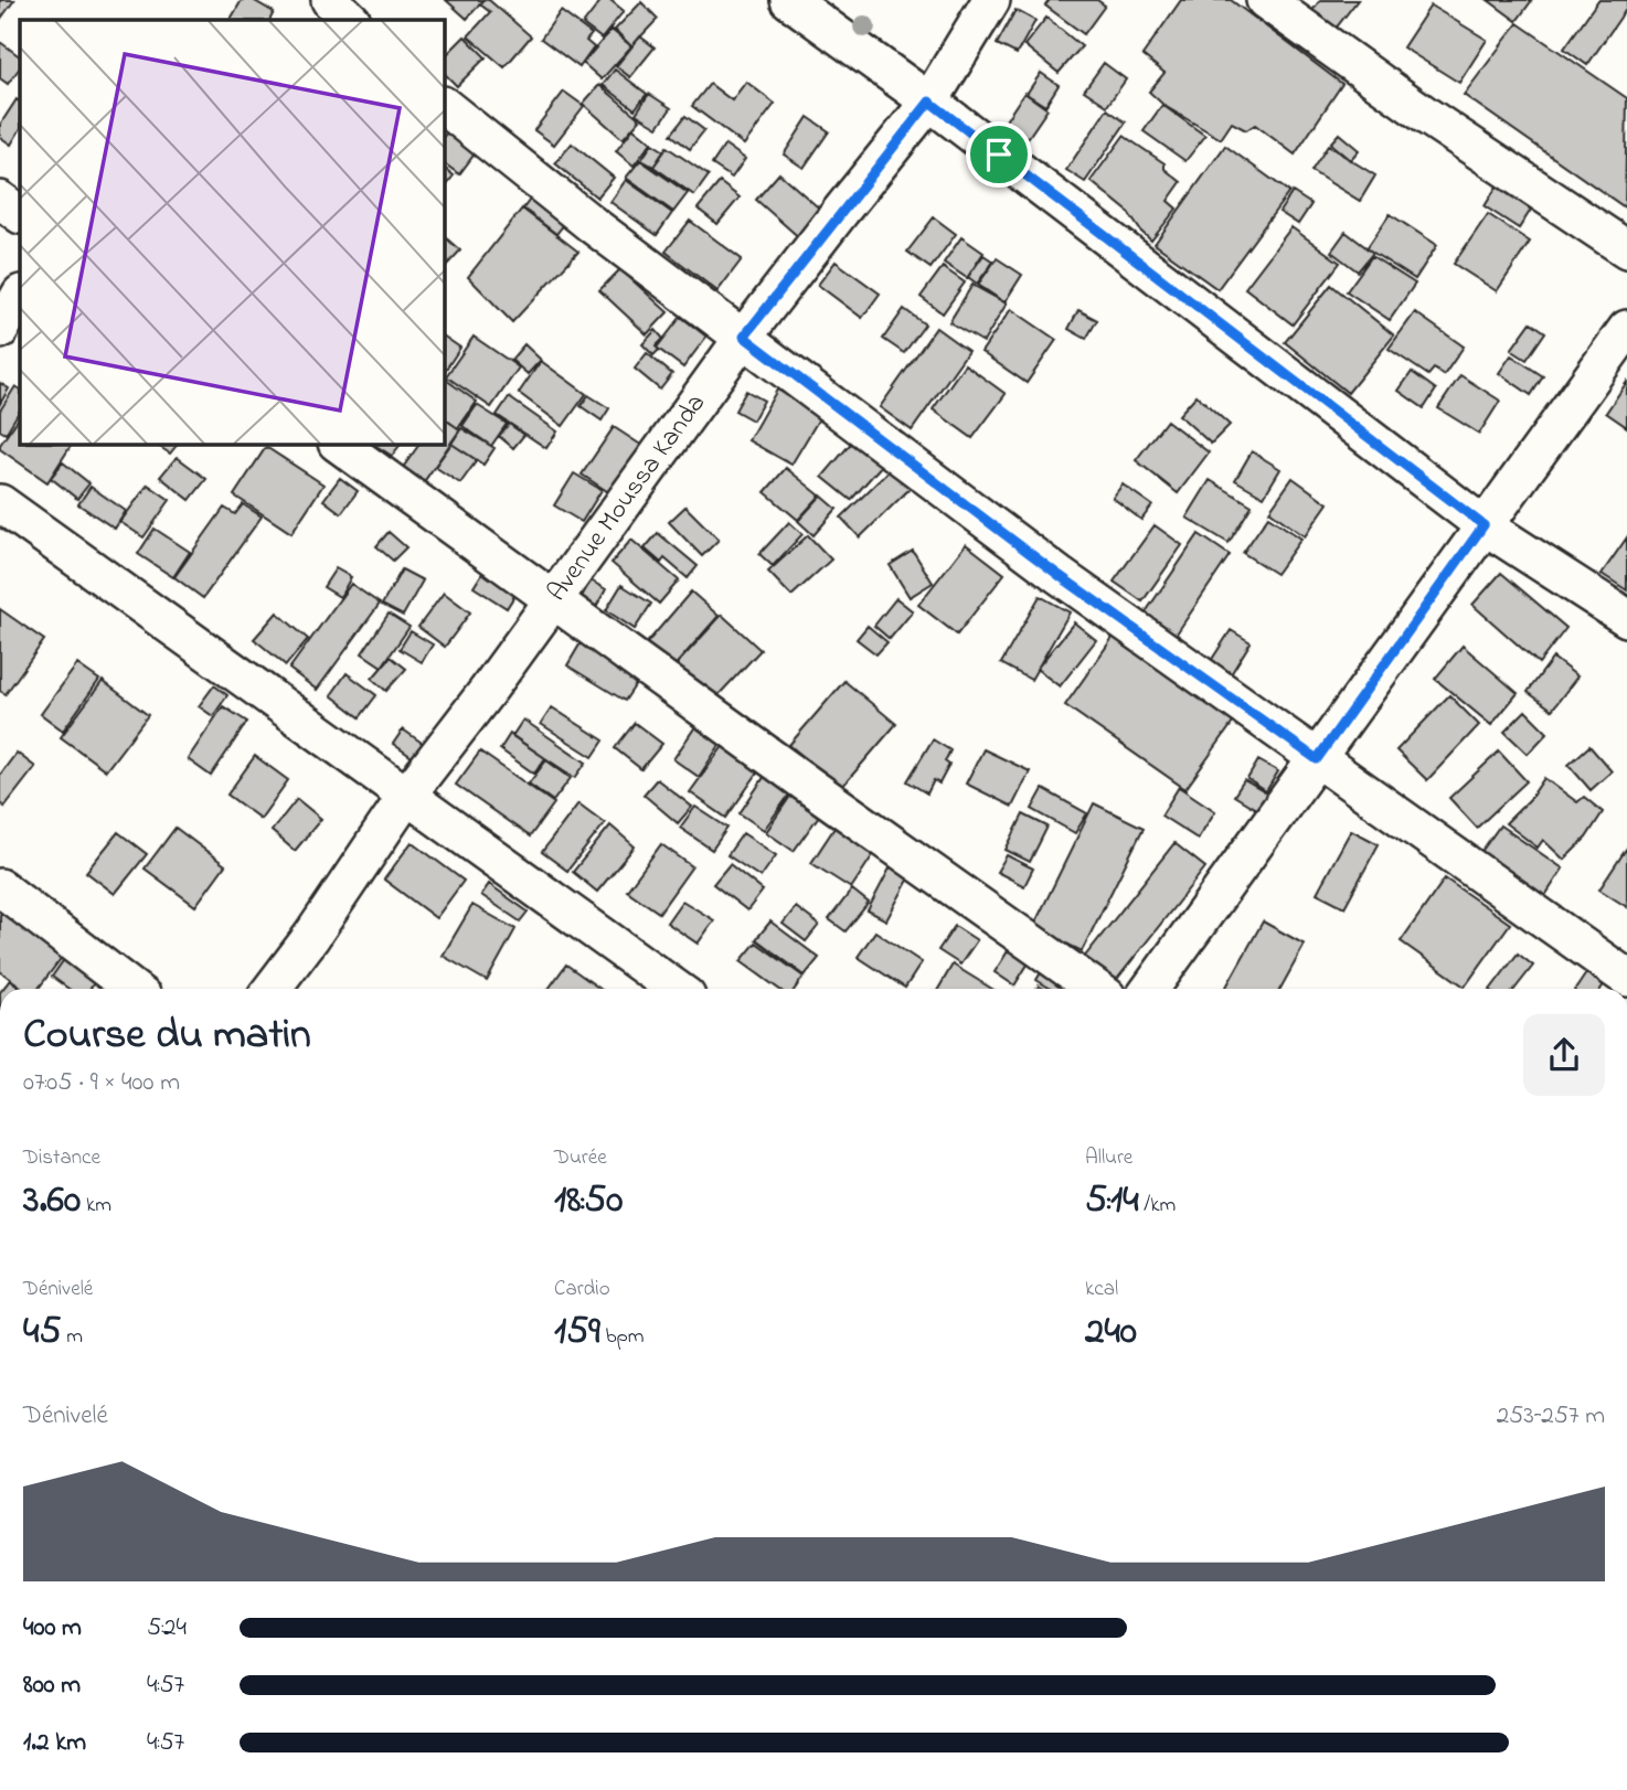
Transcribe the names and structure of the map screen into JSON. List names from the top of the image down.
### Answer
{
  "streets": {
    "street": ["Avenue Moussa Kanda"]
  },
  "page": {
    "heading": ["Course du matin", "07:05 · 9 × 400 m"],
    "stats": [
      ["Distance", "3.60 km"],
      ["Durée", "18:50"],
      ["Allure", "5:14 /km"],
      ["Dénivelé", "45 m"],
      ["Cardio", "159 bpm"],
      ["kcal", "240"]
    ],
    "chart": ["Dénivelé", "253–257 m"],
    "list": [
      {
        "name": "400 m",
        "note": "5:24"
      },
      {
        "name": "800 m",
        "note": "4:57"
      },
      {
        "name": "1.2 km",
        "note": "4:57"
      }
    ]
  }
}
